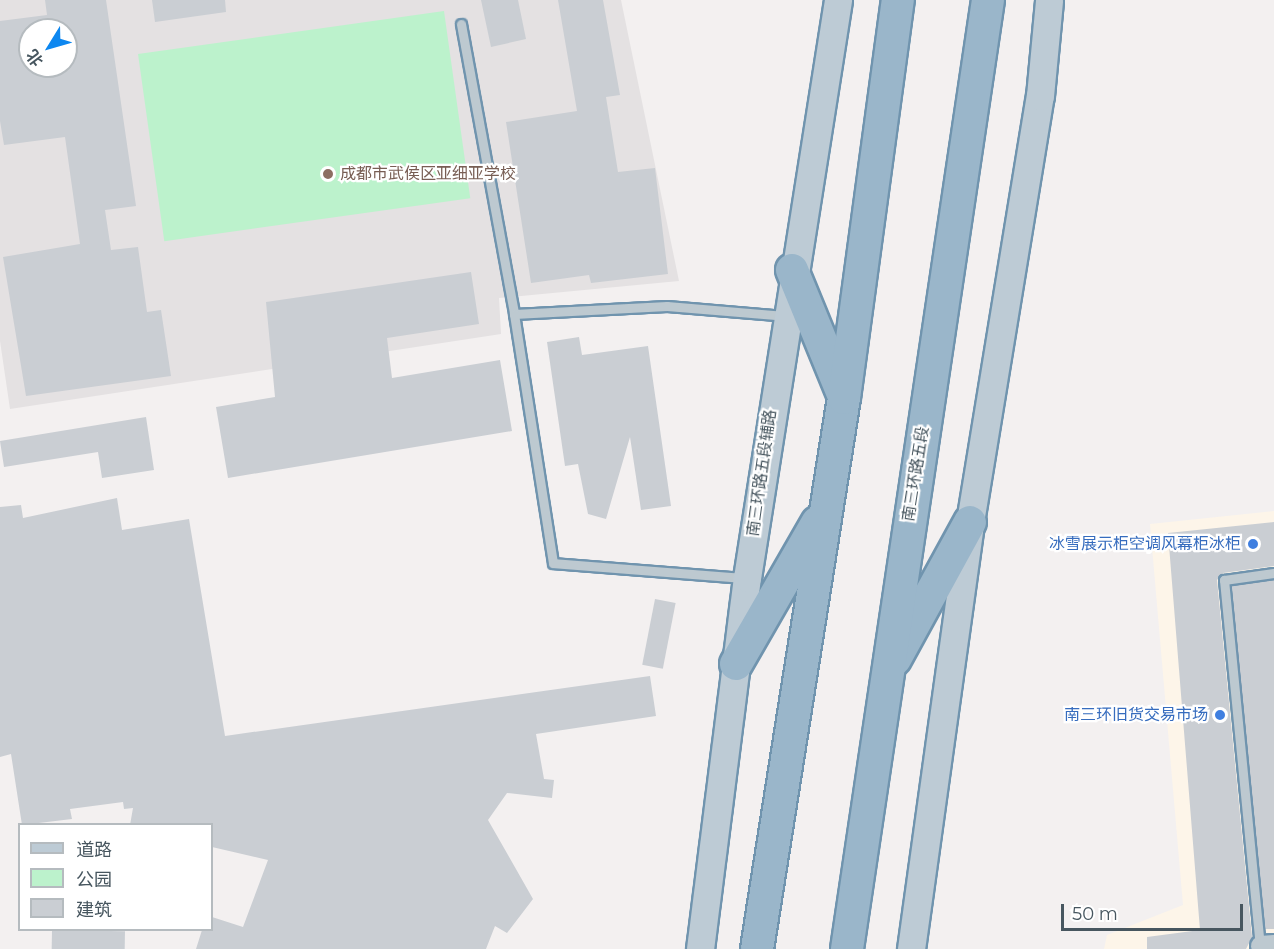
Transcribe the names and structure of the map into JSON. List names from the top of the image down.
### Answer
{
  "streets": {
    "highway": ["南三环路五段"],
    "main road": ["南三环路五段辅路"]
  },
  "places": ["成都市武侯区亚细亚学校", "冰雪展示柜空调风幕柜冰柜", "南三环旧货交易市场"],
  "legend": ["道路", "公园", "建筑"],
  "scale_bar": "50 m",
  "north": "bottom left"
}
